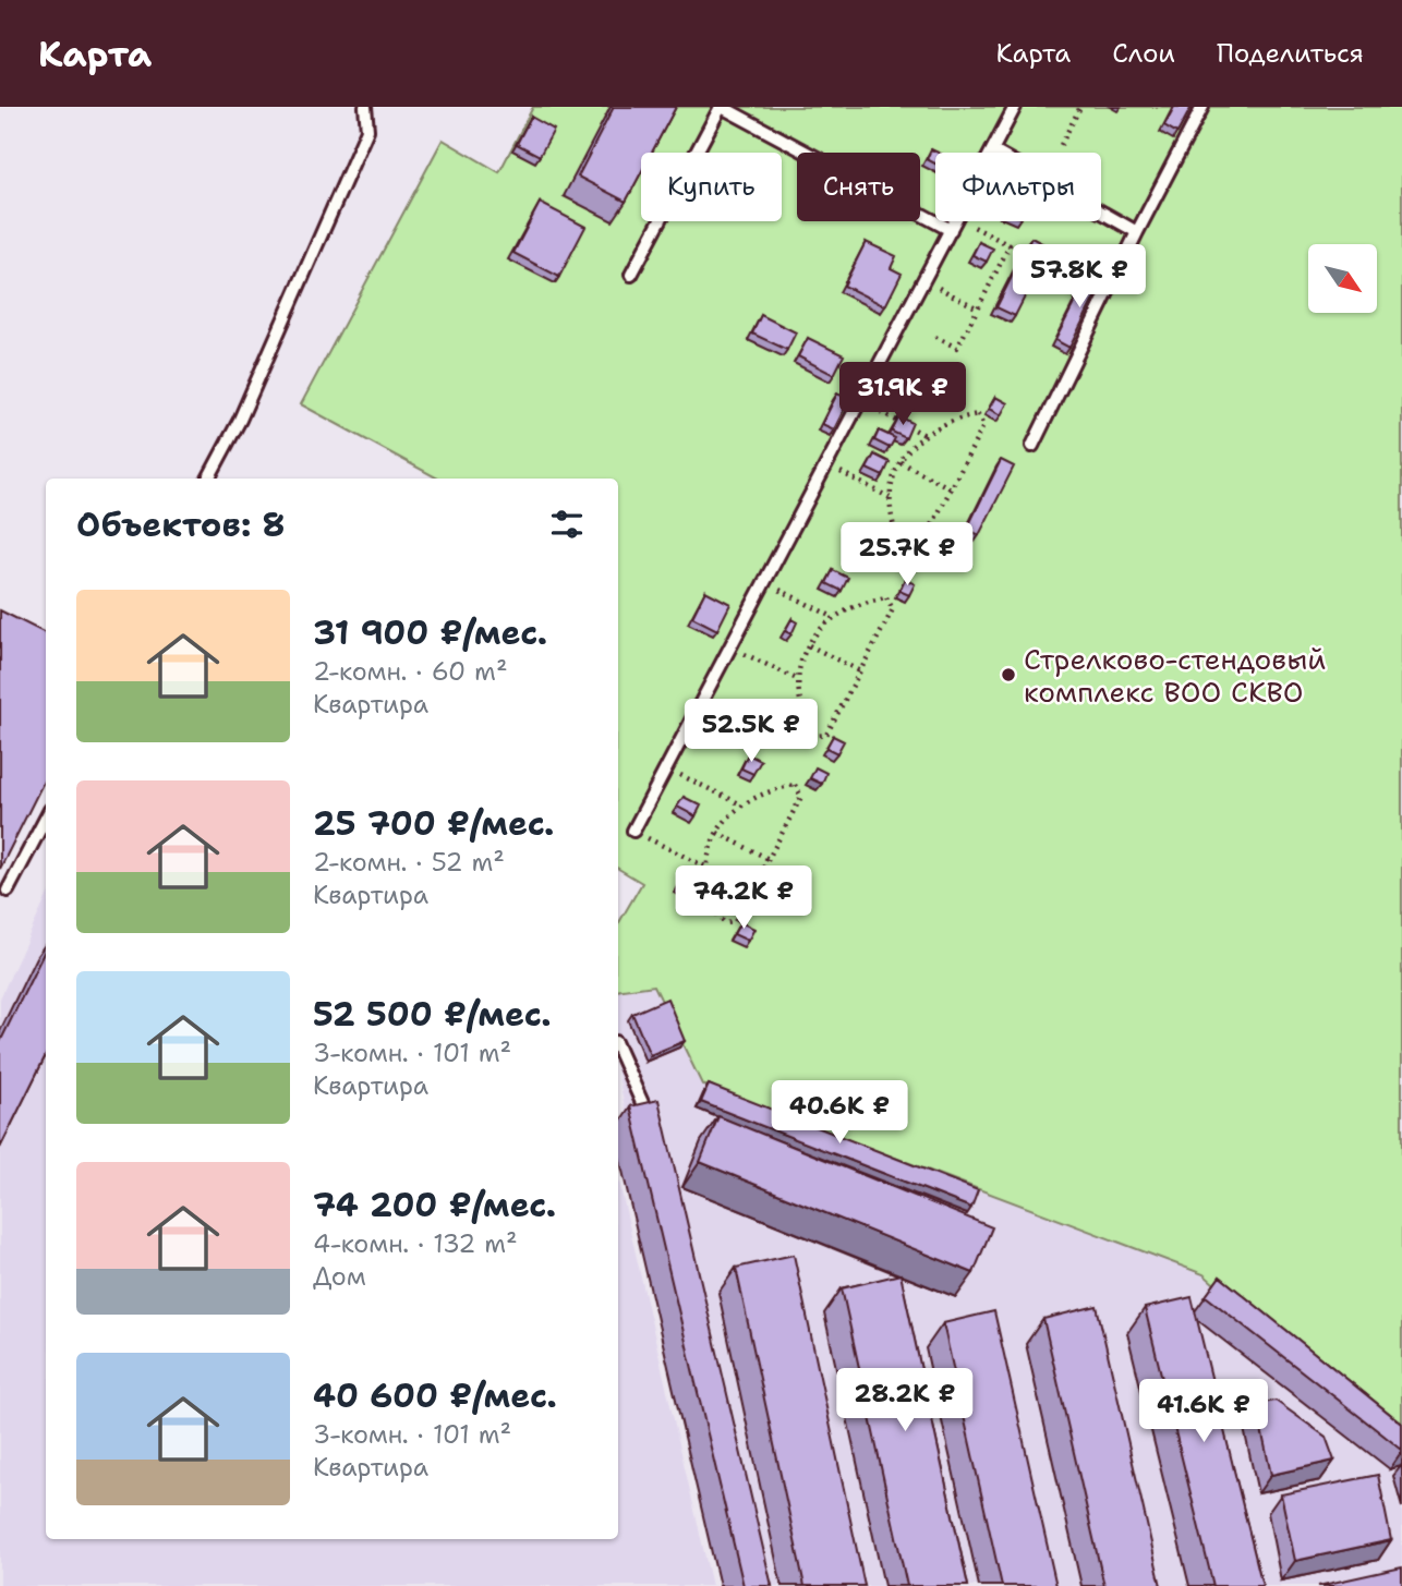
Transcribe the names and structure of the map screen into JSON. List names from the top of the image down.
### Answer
{
  "places": ["Стрелково-стендовый комплекс ВОО СКВО"],
  "north": "bottom right",
  "page": {
    "header": "Карта",
    "nav": ["Карта", "Слои", "Поделиться"],
    "chip": ["Купить", "Снять", "Фильтры"],
    "price": [
      "57.8K ₽",
      "31.9K ₽",
      "25.7K ₽",
      "52.5K ₽",
      "74.2K ₽",
      "40.6K ₽",
      "28.2K ₽",
      "41.6K ₽"
    ],
    "heading": "Объектов: 8",
    "list": [
      {
        "name": "31 900 ₽/мес.",
        "note": "2-комн. · 60 m² · Квартира"
      },
      {
        "name": "25 700 ₽/мес.",
        "note": "2-комн. · 52 m² · Квартира"
      },
      {
        "name": "52 500 ₽/мес.",
        "note": "3-комн. · 101 m² · Квартира"
      },
      {
        "name": "74 200 ₽/мес.",
        "note": "4-комн. · 132 m² · Дом"
      },
      {
        "name": "40 600 ₽/мес.",
        "note": "3-комн. · 101 m² · Квартира"
      }
    ]
  }
}
